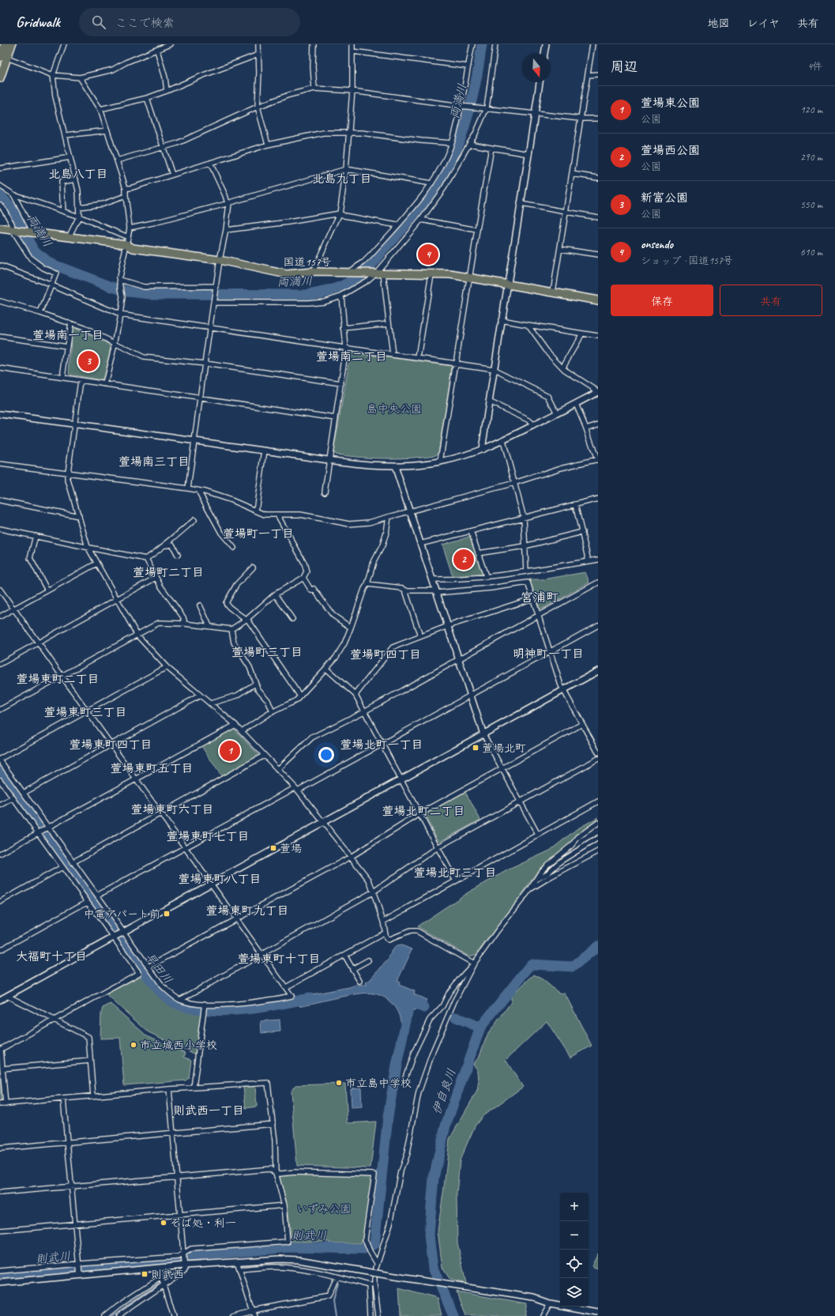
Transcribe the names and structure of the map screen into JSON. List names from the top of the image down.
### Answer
{
  "streets": {
    "main road": ["国道157号"]
  },
  "districts": [
    "北島八丁目",
    "北島九丁目",
    "萱場南一丁目",
    "萱場南二丁目",
    "萱場南三丁目",
    "萱場町一丁目",
    "萱場町二丁目",
    "宮浦町",
    "萱場町三丁目",
    "明神町一丁目",
    "萱場町四丁目",
    "萱場東町二丁目",
    "萱場東町三丁目",
    "萱場東町四丁目",
    "萱場北町一丁目",
    "萱場東町五丁目",
    "萱場東町六丁目",
    "萱場北町二丁目",
    "萱場東町七丁目",
    "萱場北町三丁目",
    "萱場東町八丁目",
    "萱場東町九丁目",
    "大福町十丁目",
    "萱場東町十丁目",
    "則武西一丁目"
  ],
  "water": [
    "両満川",
    "早田川",
    "伊自良川",
    "則武川"
  ],
  "parks": ["島中央公園", "いずみ公園"],
  "places": {
    "transit": [
      "萱場北町",
      "萱場",
      "中電アパート前",
      "則武西"
    ],
    "other": ["市立城西小学校", "市立島中学校", "そば処・利一"]
  },
  "north": "bottom",
  "page": {
    "header": "Gridwalk",
    "search": "ここで検索",
    "nav": ["地図", "レイヤ", "共有"],
    "heading": ["周辺", "4件"],
    "list": [
      {
        "mark": "1",
        "name": "萱場東公園",
        "note": "公園",
        "value": "120 m"
      },
      {
        "mark": "2",
        "name": "萱場西公園",
        "note": "公園",
        "value": "290 m"
      },
      {
        "mark": "3",
        "name": "新富公園",
        "note": "公園",
        "value": "550 m"
      },
      {
        "mark": "4",
        "name": "onsendo",
        "note": "ショップ · 国道157号",
        "value": "610 m"
      }
    ],
    "pins": [
      "4",
      "3",
      "2",
      "1"
    ],
    "buttons": ["保存", "共有"],
    "map_buttons": ["+", "−"]
  }
}
